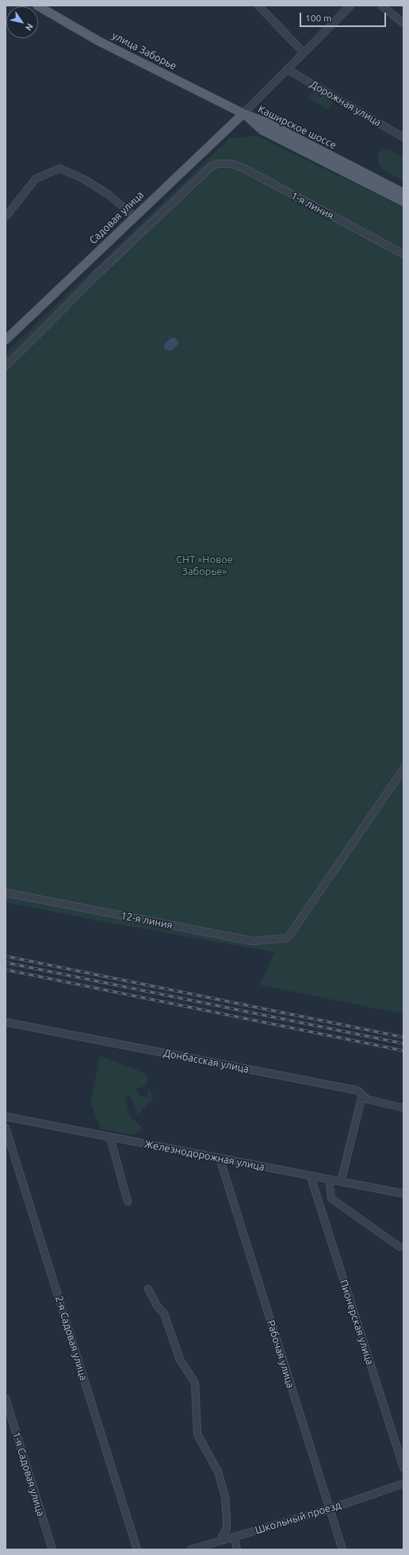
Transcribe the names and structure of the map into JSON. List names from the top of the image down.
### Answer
{
  "streets": {
    "main road": ["улица Заборье", "Каширское шоссе", "Садовая улица"],
    "street": [
      "Дорожная улица",
      "1-я линия",
      "12-я линия",
      "Донбасская улица",
      "Железнодорожная улица",
      "Пионерская улица",
      "2-я Садовая улица",
      "Рабочая улица",
      "1-я Садовая улица",
      "Школьный проезд"
    ]
  },
  "crossings": [
    ["улица Заборье", "Каширское шоссе"],
    ["улица Заборье", "Садовая улица"],
    ["Каширское шоссе", "Садовая улица"],
    ["Железнодорожная улица", "Пионерская улица"],
    ["Железнодорожная улица", "Рабочая улица"],
    ["Рабочая улица", "Школьный проезд"]
  ],
  "parks": ["СНТ «Новое Заборье»"],
  "scale_bar": "100 m",
  "north": "bottom right"
}
